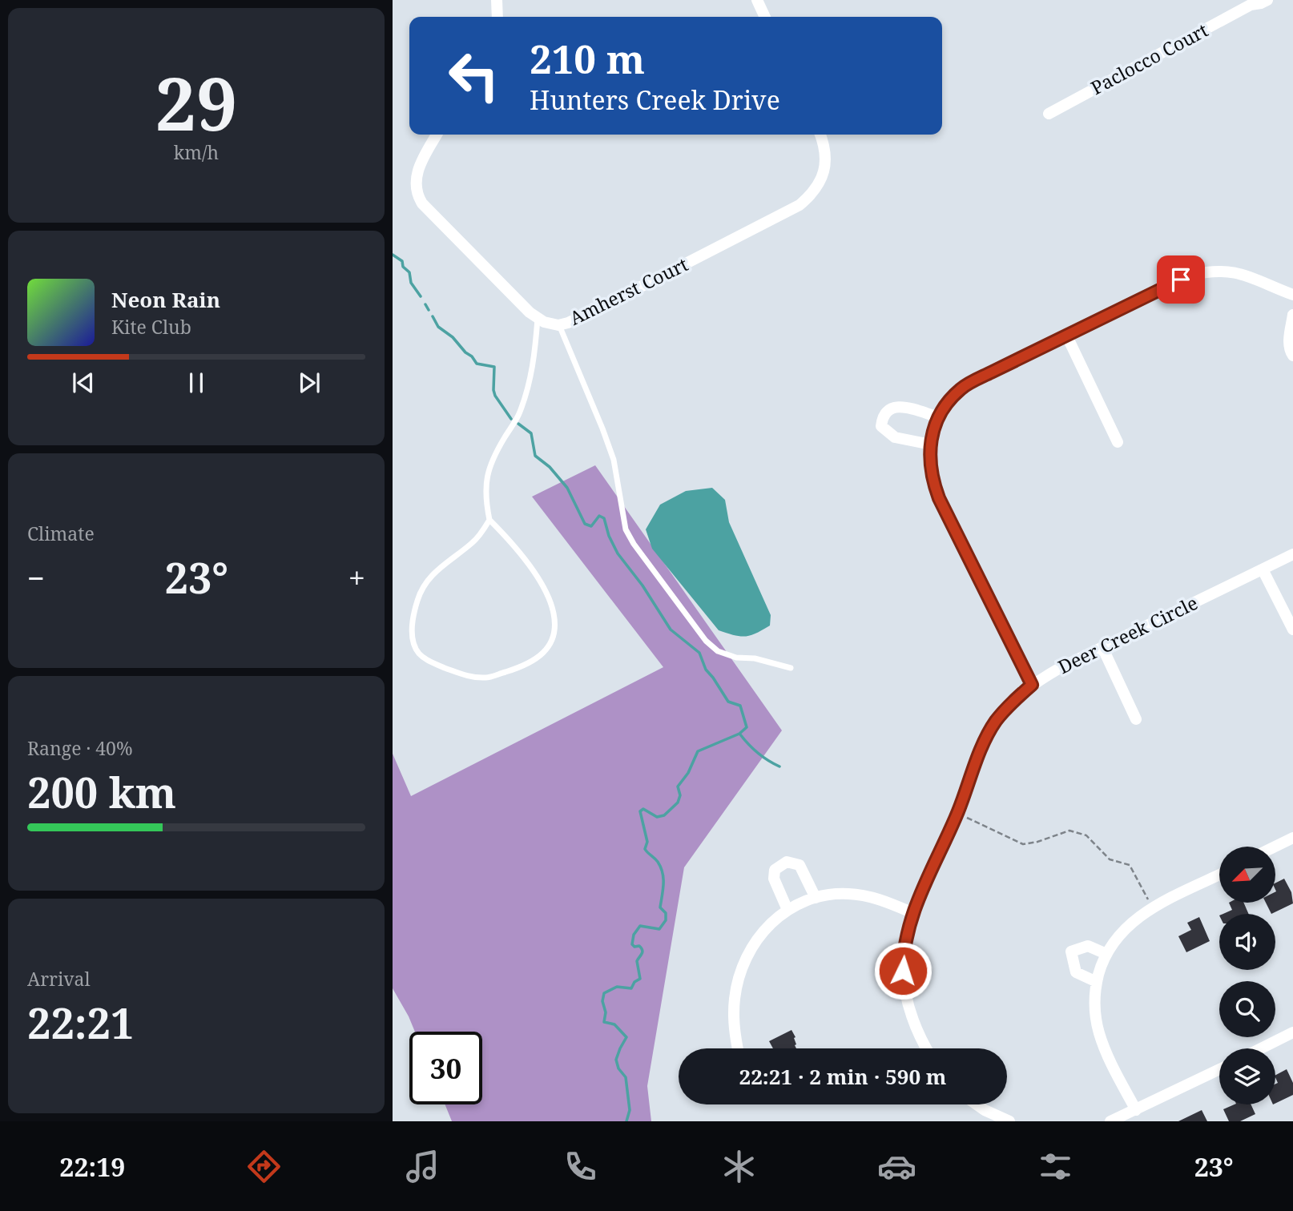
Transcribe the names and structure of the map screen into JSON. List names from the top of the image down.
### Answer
{
  "streets": {
    "street": ["Paclocco Court", "Amherst Court", "Deer Creek Circle"]
  },
  "north": "bottom left",
  "page": {
    "tile": [
      ["29", "km/h"],
      "Climate",
      ["Range · 40%", "200 km"],
      ["Arrival", "22:21"]
    ],
    "turn": ["210 m", "Hunters Creek Drive"],
    "song": ["Neon Rain", "Kite Club"],
    "heat": ["−", "23°", "+"],
    "limit": "30",
    "trip": "22:21 · 2 min · 590 m",
    "tabs": ["22:19", "23°"]
  }
}
